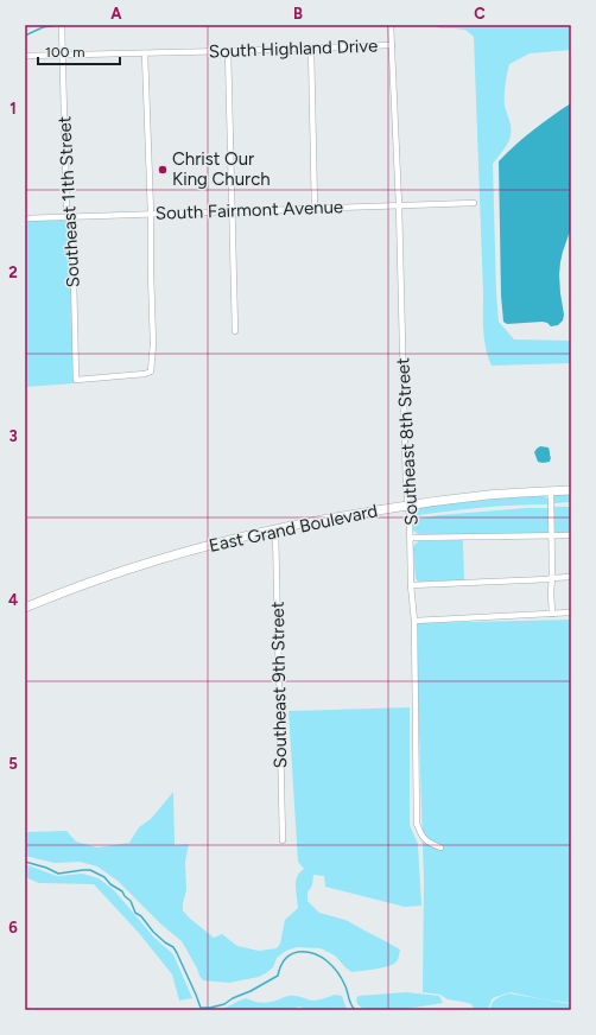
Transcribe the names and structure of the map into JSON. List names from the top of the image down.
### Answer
{
  "streets": {
    "street": [
      "South Highland Drive",
      "Southeast 11th Street",
      "South Fairmont Avenue",
      "Southeast 8th Street",
      "East Grand Boulevard",
      "Southeast 9th Street"
    ]
  },
  "crossings": [
    ["South Highland Drive", "Southeast 11th Street"],
    ["South Highland Drive", "Southeast 8th Street"],
    ["Southeast 11th Street", "South Fairmont Avenue"],
    ["South Fairmont Avenue", "Southeast 8th Street"],
    ["Southeast 8th Street", "East Grand Boulevard"],
    ["East Grand Boulevard", "Southeast 9th Street"]
  ],
  "places": ["Christ Our King Church"],
  "scale_bar": "100 m",
  "grid": {
    "columns": ["A", "B", "C"],
    "rows": [
      "1",
      "2",
      "3",
      "4",
      "5",
      "6"
    ]
  }
}
